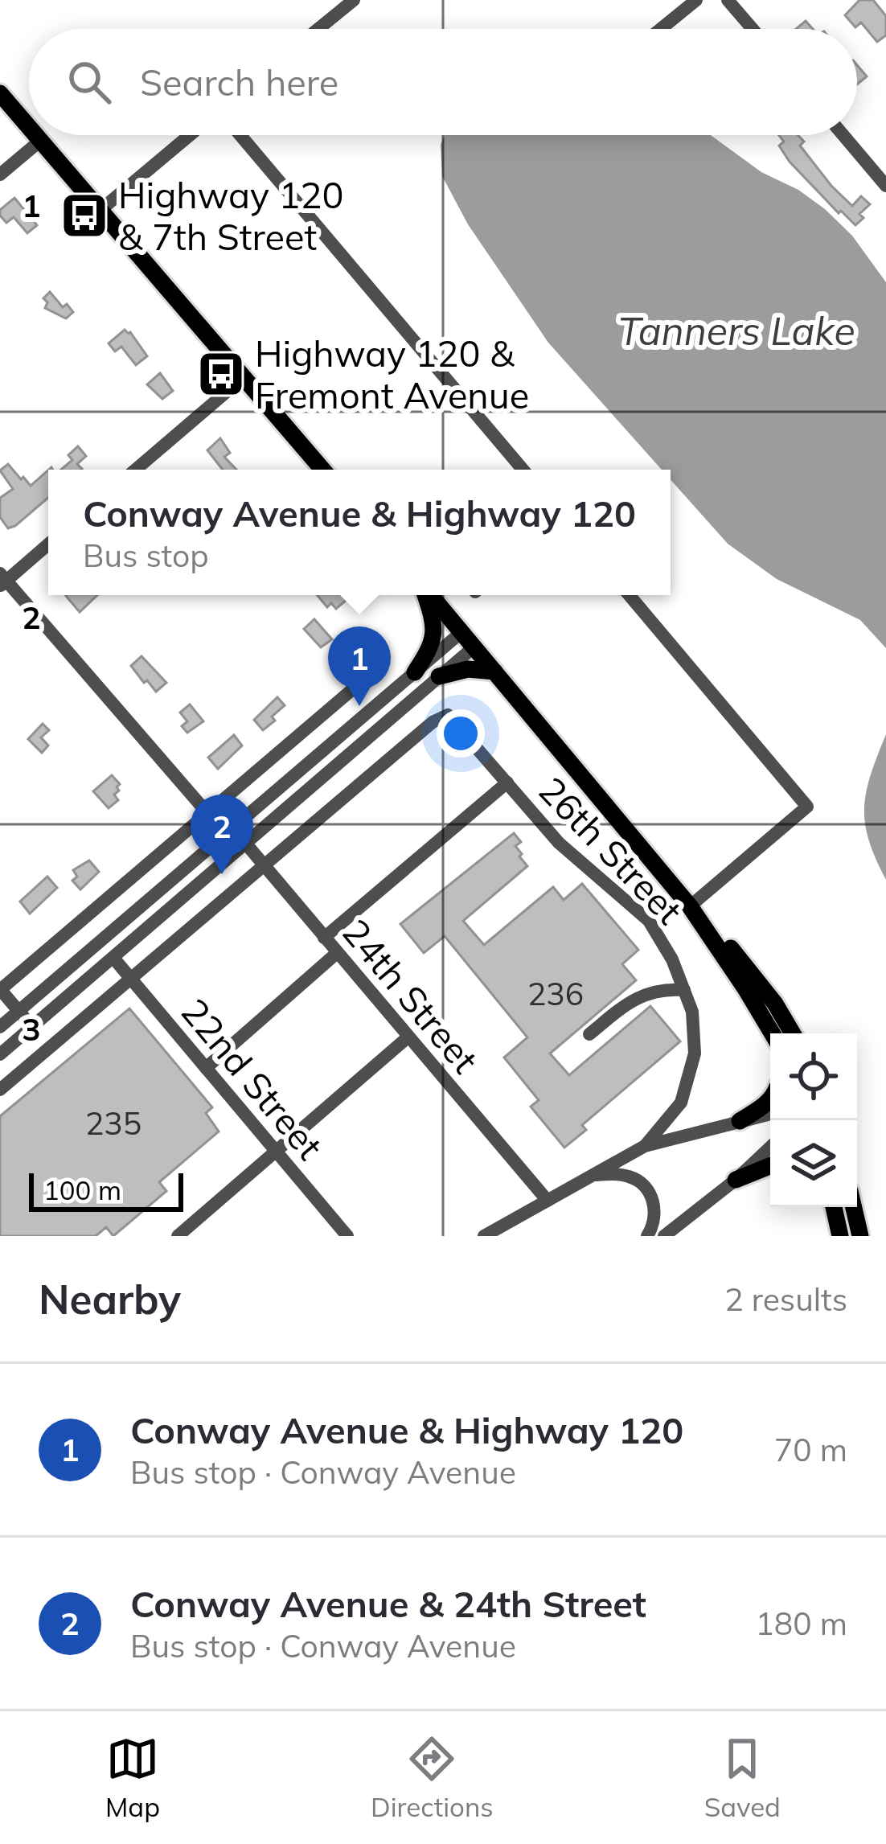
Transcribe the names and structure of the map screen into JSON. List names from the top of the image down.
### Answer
{
  "streets": {
    "street": ["26th Street", "24th Street", "22nd Street"]
  },
  "crossings": [
    ["26th Street", "24th Street"]
  ],
  "water": ["Tanners Lake"],
  "places": {
    "bus stop": ["Highway 120 & 7th Street", "Highway 120 & Fremont Avenue"]
  },
  "house_numbers": ["236", "235"],
  "scale_bar": "100 m",
  "page": {
    "search": "Search here",
    "popup": ["Conway Avenue & Highway 120", "Bus stop"],
    "pins": ["1", "2"],
    "scale": "100 m",
    "heading": ["Nearby", "2 results"],
    "list": [
      {
        "mark": "1",
        "name": "Conway Avenue & Highway 120",
        "note": "Bus stop · Conway Avenue",
        "value": "70 m"
      },
      {
        "mark": "2",
        "name": "Conway Avenue & 24th Street",
        "note": "Bus stop · Conway Avenue",
        "value": "180 m"
      }
    ],
    "nav": ["Map", "Directions", "Saved"]
  },
  "grid": {
    "rows": ["1", "2", "3"]
  }
}
